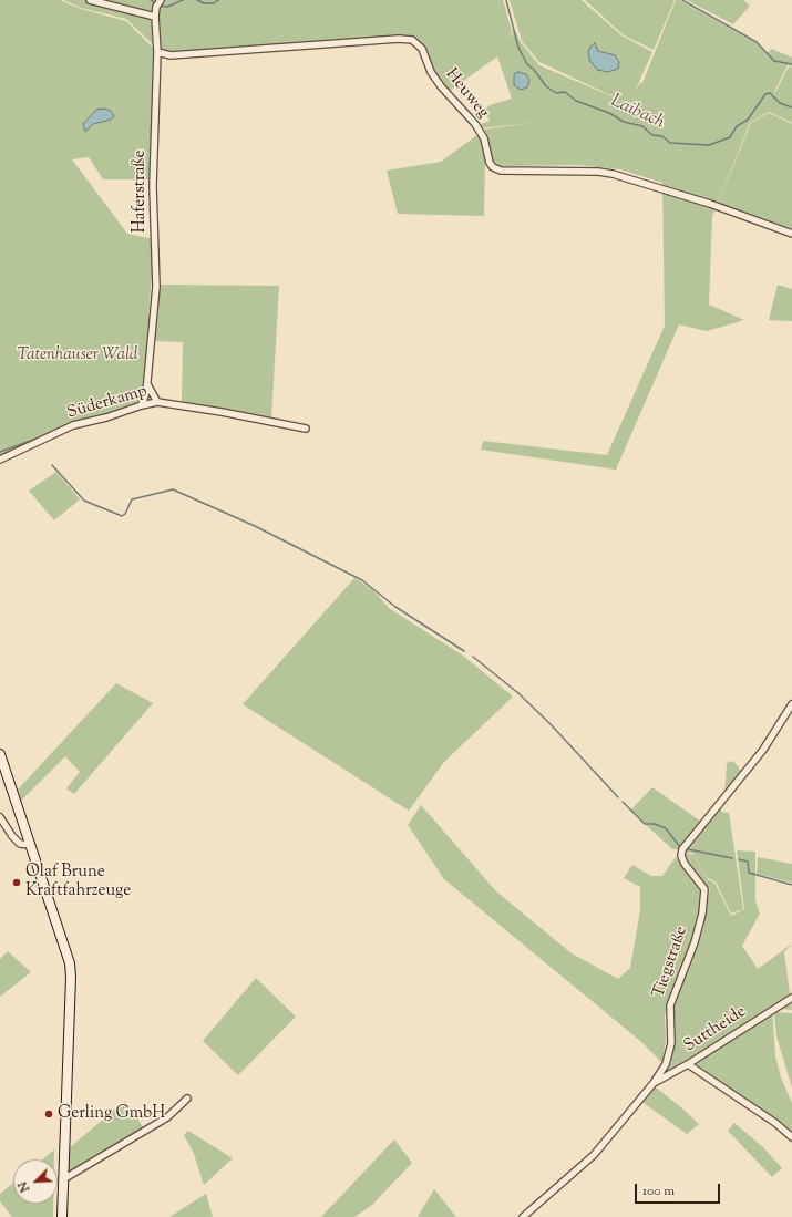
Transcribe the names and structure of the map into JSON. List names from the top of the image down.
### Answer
{
  "streets": {
    "street": [
      "Heuweg",
      "Haferstraße",
      "Süderkamp",
      "Tiegstraße",
      "Suttheide"
    ]
  },
  "crossings": [
    ["Heuweg", "Haferstraße"],
    ["Haferstraße", "Süderkamp"],
    ["Tiegstraße", "Suttheide"]
  ],
  "water": ["Laibach"],
  "parks": ["Tatenhauser Wald"],
  "places": ["Olaf Brune Kraftfahrzeuge", "Gerling GmbH"],
  "scale_bar": "100 m",
  "north": "bottom left"
}
